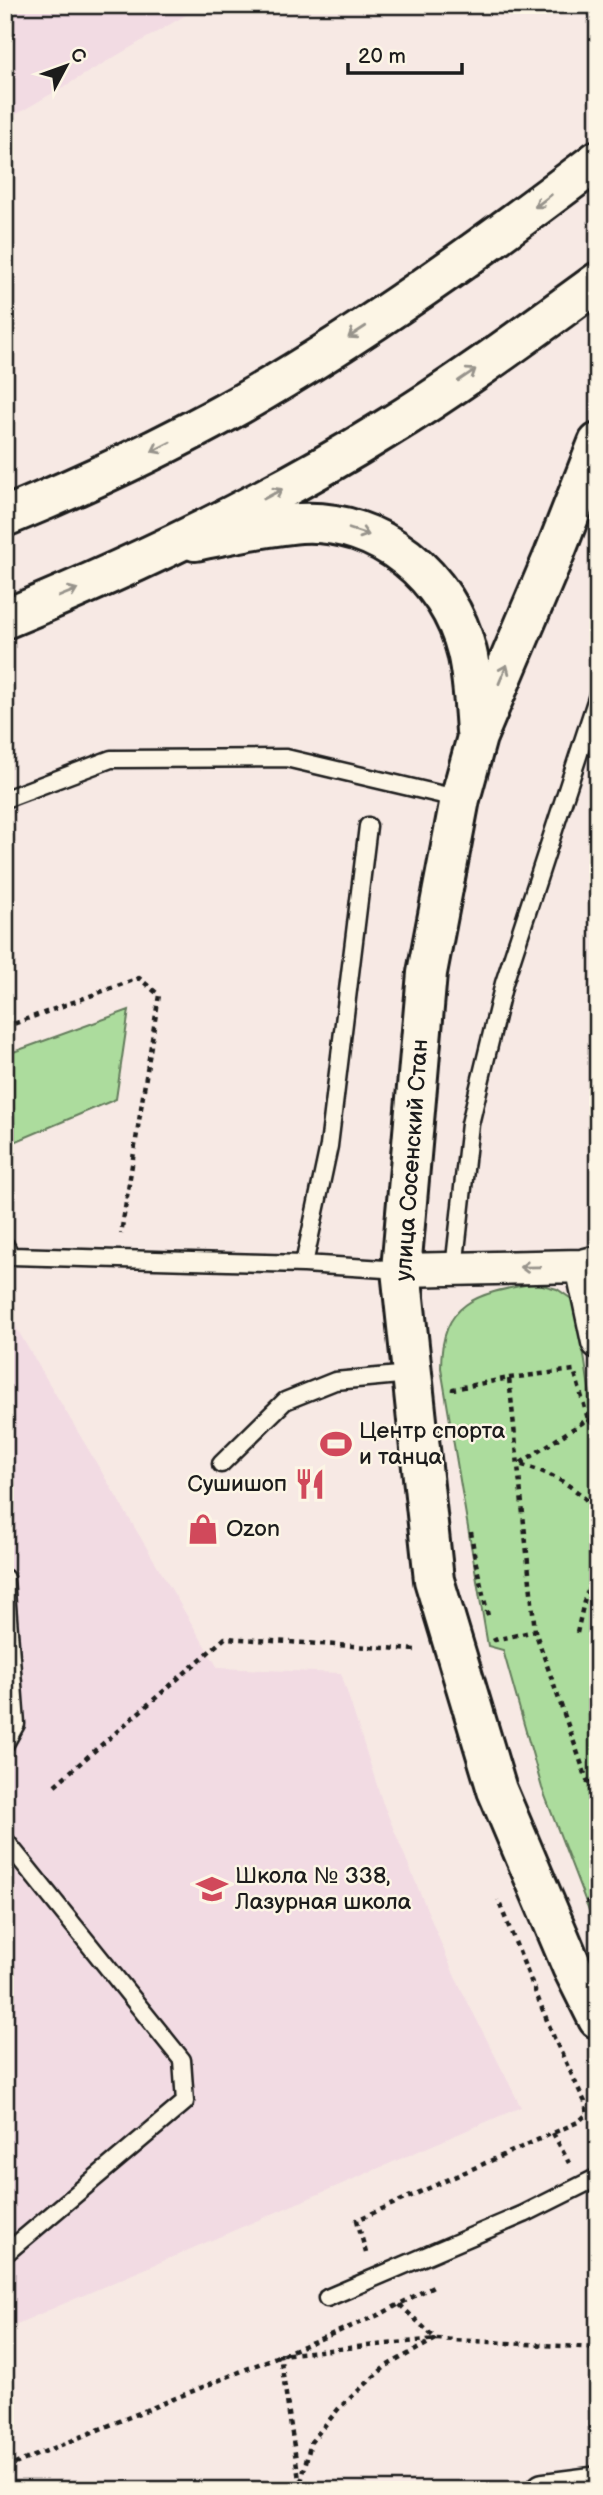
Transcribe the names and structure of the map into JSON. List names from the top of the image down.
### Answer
{
  "streets": {
    "street": ["улица Сосенский Стан"]
  },
  "places": {
    "sports": ["Центр спорта и танца"],
    "restaurant": ["Сушишоп"],
    "shop": ["Ozon"],
    "school or university": ["Школа № 338, Лазурная школа"]
  },
  "scale_bar": "20 m",
  "north": "top right"
}
